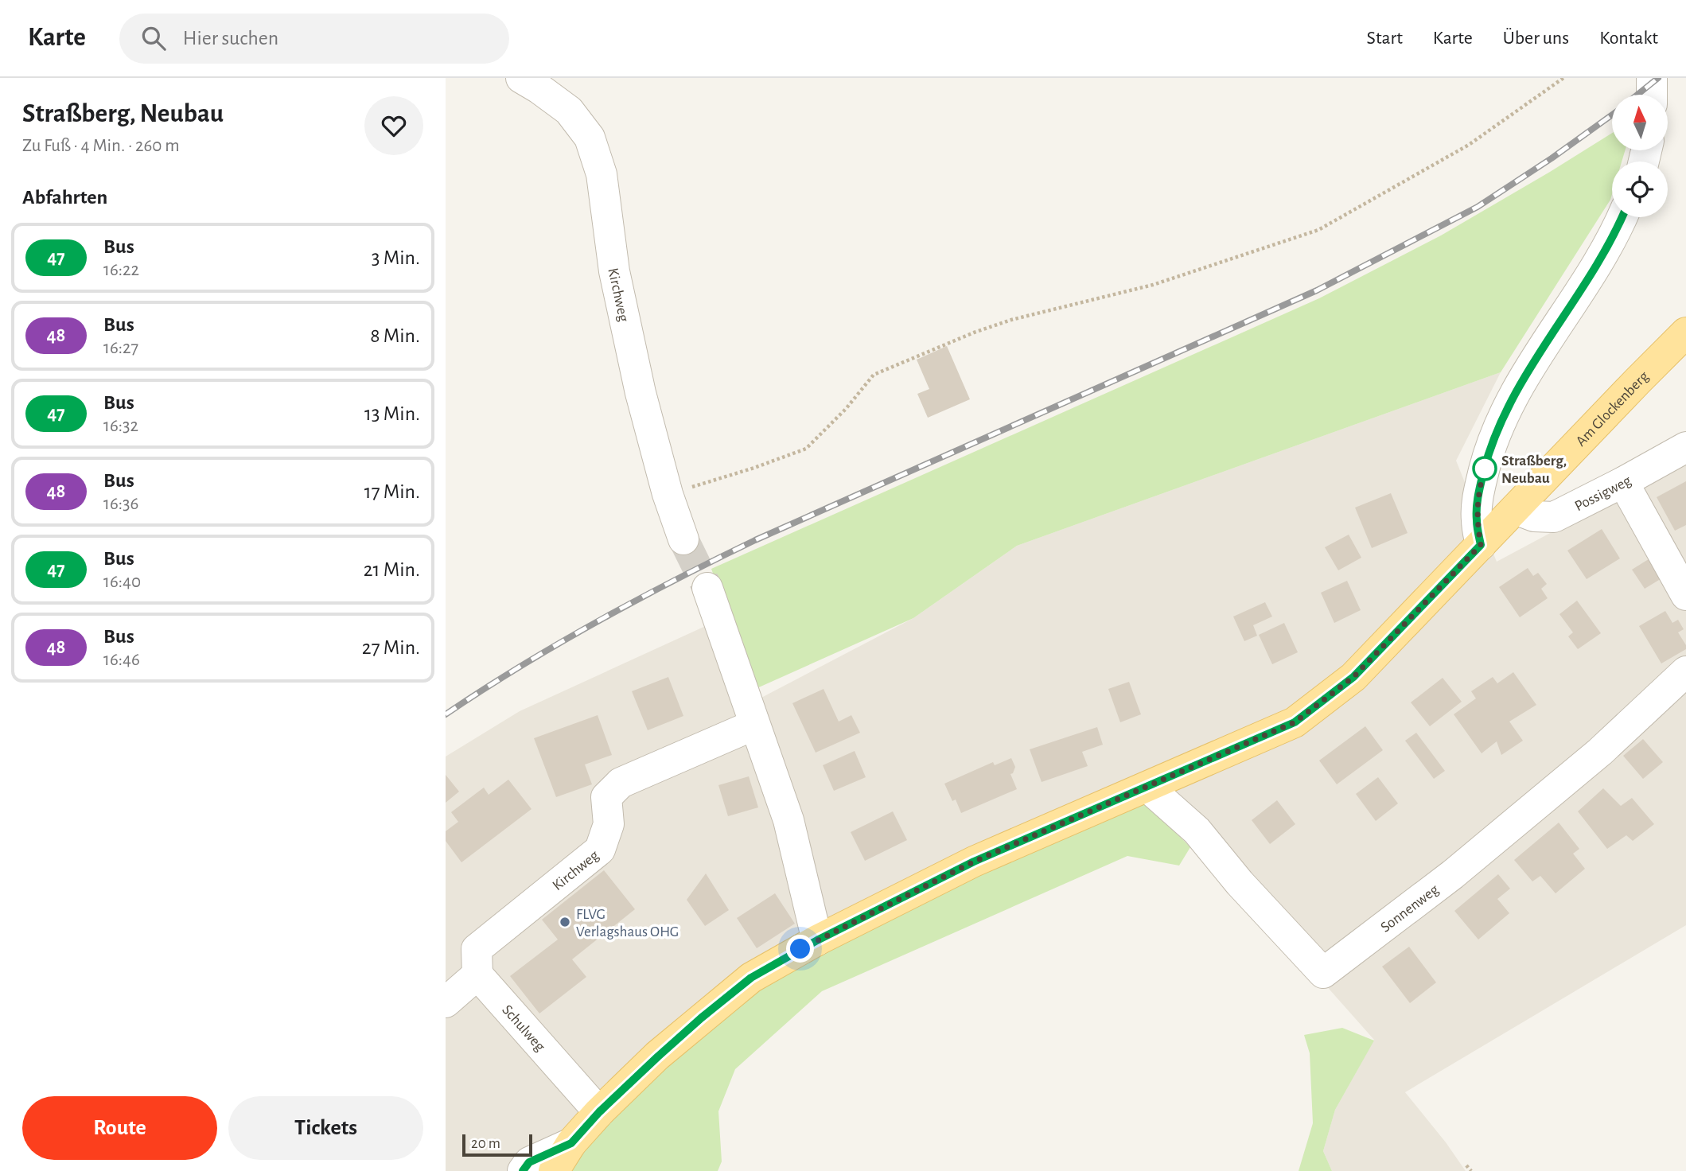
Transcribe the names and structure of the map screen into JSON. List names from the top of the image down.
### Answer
{
  "streets": {
    "main road": ["Am Glockenberg"],
    "street": [
      "Kirchweg",
      "Possigweg",
      "Sonnenweg",
      "Schulweg"
    ]
  },
  "crossings": [
    ["Kirchweg", "Schulweg"],
    ["Am Glockenberg", "Possigweg"],
    ["Am Glockenberg", "Sonnenweg"],
    ["Am Glockenberg", "Schulweg"]
  ],
  "places": ["Straßberg, Neubau", "FLVG Verlagshaus OHG"],
  "lines": ["bus line 47"],
  "scale_bar": "20 m",
  "north": "top",
  "page": {
    "header": "Karte",
    "search": "Hier suchen",
    "nav": [
      "Start",
      "Karte",
      "Über uns",
      "Kontakt"
    ],
    "heading": [
      ["Straßberg, Neubau", "Zu Fuß · 4 Min. · 260 m"],
      "Abfahrten"
    ],
    "list": [
      {
        "mark": "47",
        "name": "Bus",
        "note": "16:22",
        "value": "3 Min."
      },
      {
        "mark": "48",
        "name": "Bus",
        "note": "16:27",
        "value": "8 Min."
      },
      {
        "mark": "47",
        "name": "Bus",
        "note": "16:32",
        "value": "13 Min."
      },
      {
        "mark": "48",
        "name": "Bus",
        "note": "16:36",
        "value": "17 Min."
      },
      {
        "mark": "47",
        "name": "Bus",
        "note": "16:40",
        "value": "21 Min."
      },
      {
        "mark": "48",
        "name": "Bus",
        "note": "16:46",
        "value": "27 Min."
      }
    ],
    "buttons": ["Route", "Tickets"],
    "scale": "20 m"
  }
}
